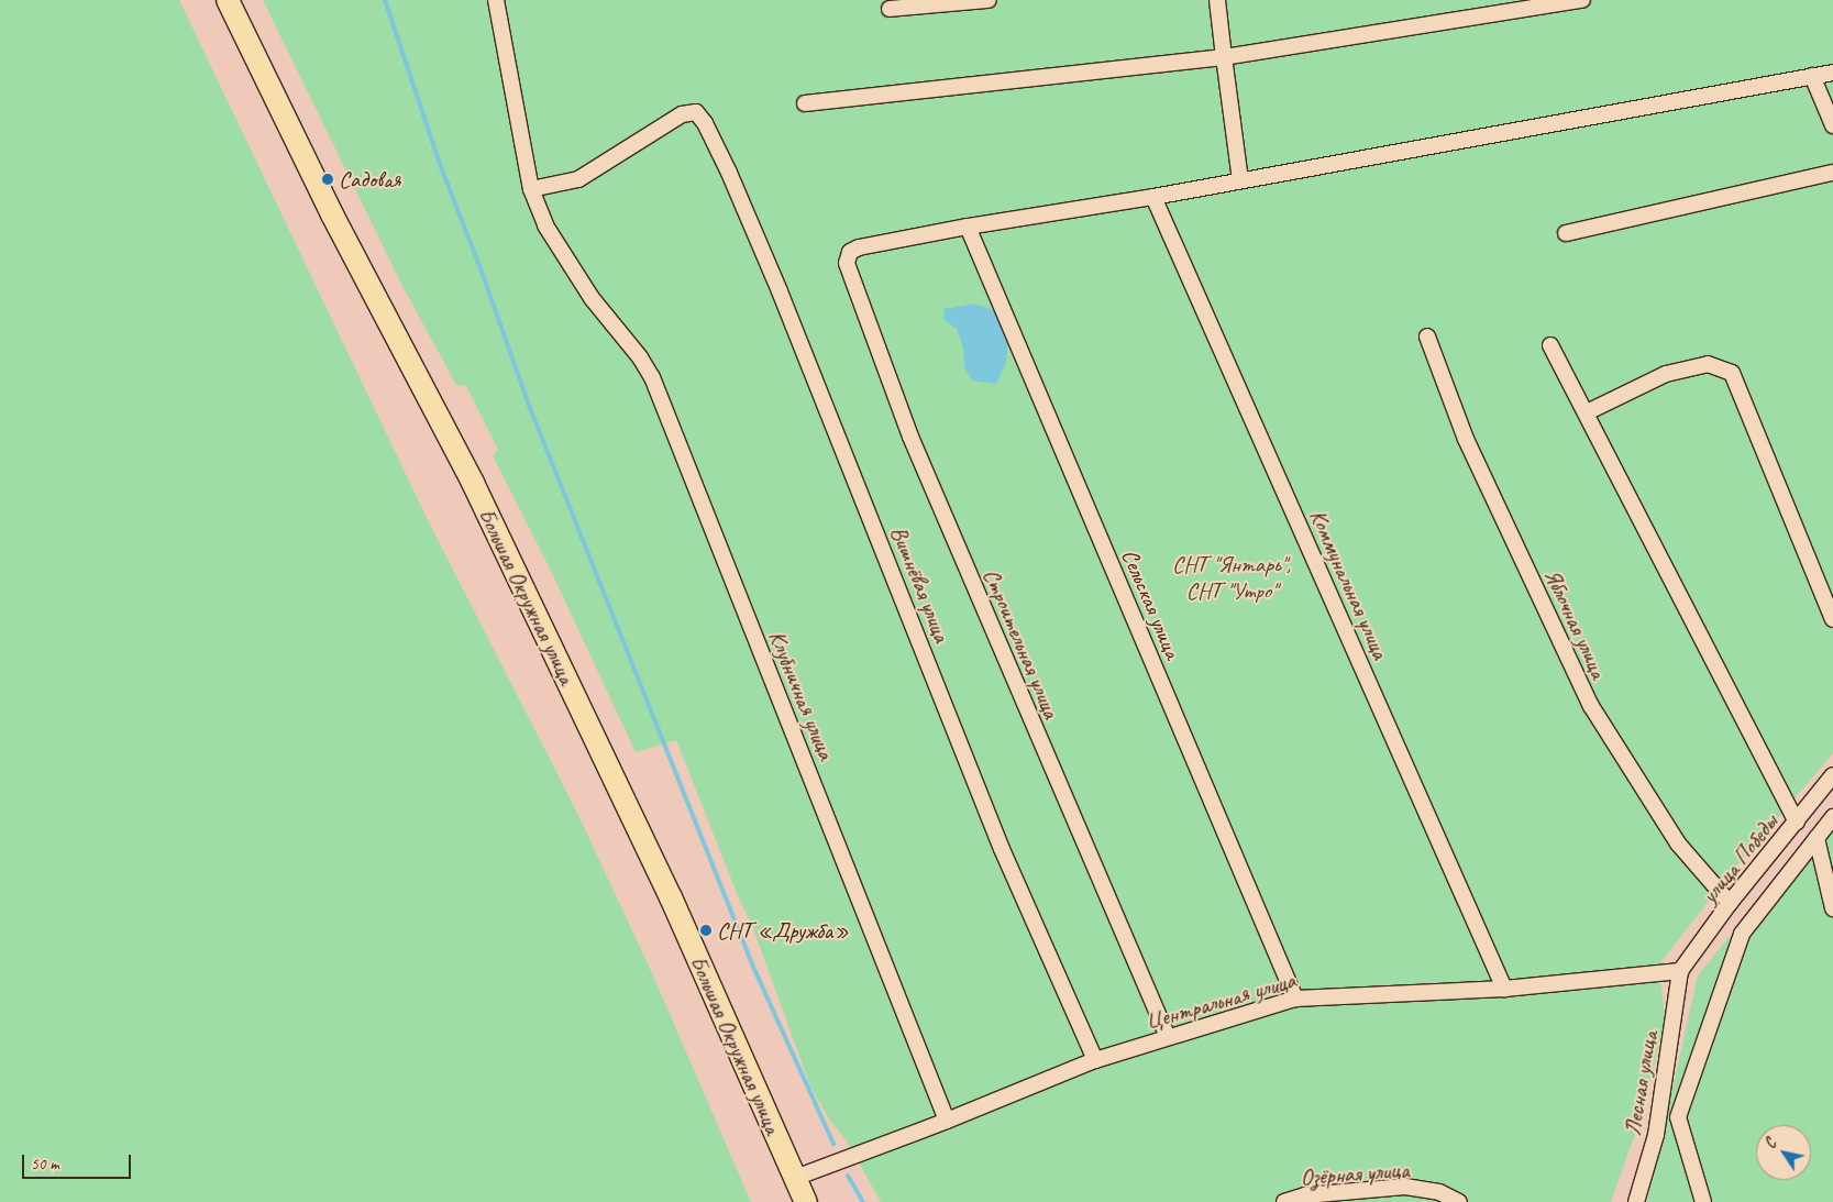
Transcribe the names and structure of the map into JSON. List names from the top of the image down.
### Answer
{
  "streets": {
    "highway": ["Большая Окружная улица"],
    "street": [
      "Вишнёвая улица",
      "Коммунальная улица",
      "Сельская улица",
      "Яблочная улица",
      "Строительная улица",
      "Клубничная улица",
      "улица Победы",
      "Центральная улица",
      "Лесная улица",
      "Озёрная улица"
    ]
  },
  "crossings": [
    ["Вишнёвая улица", "Клубничная улица"],
    ["Вишнёвая улица", "Центральная улица"],
    ["Коммунальная улица", "Центральная улица"],
    ["Большая Окружная улица", "Центральная улица"],
    ["Сельская улица", "Строительная улица"],
    ["Сельская улица", "Центральная улица"],
    ["Яблочная улица", "улица Победы"],
    ["Строительная улица", "Центральная улица"],
    ["Клубничная улица", "Центральная улица"],
    ["улица Победы", "Центральная улица"],
    ["улица Победы", "Лесная улица"],
    ["Центральная улица", "Лесная улица"]
  ],
  "parks": ["СНТ \"Янтарь\", СНТ \"Утро\""],
  "places": ["Садовая", "СНТ «Дружба»"],
  "scale_bar": "50 m",
  "north": "top left"
}
